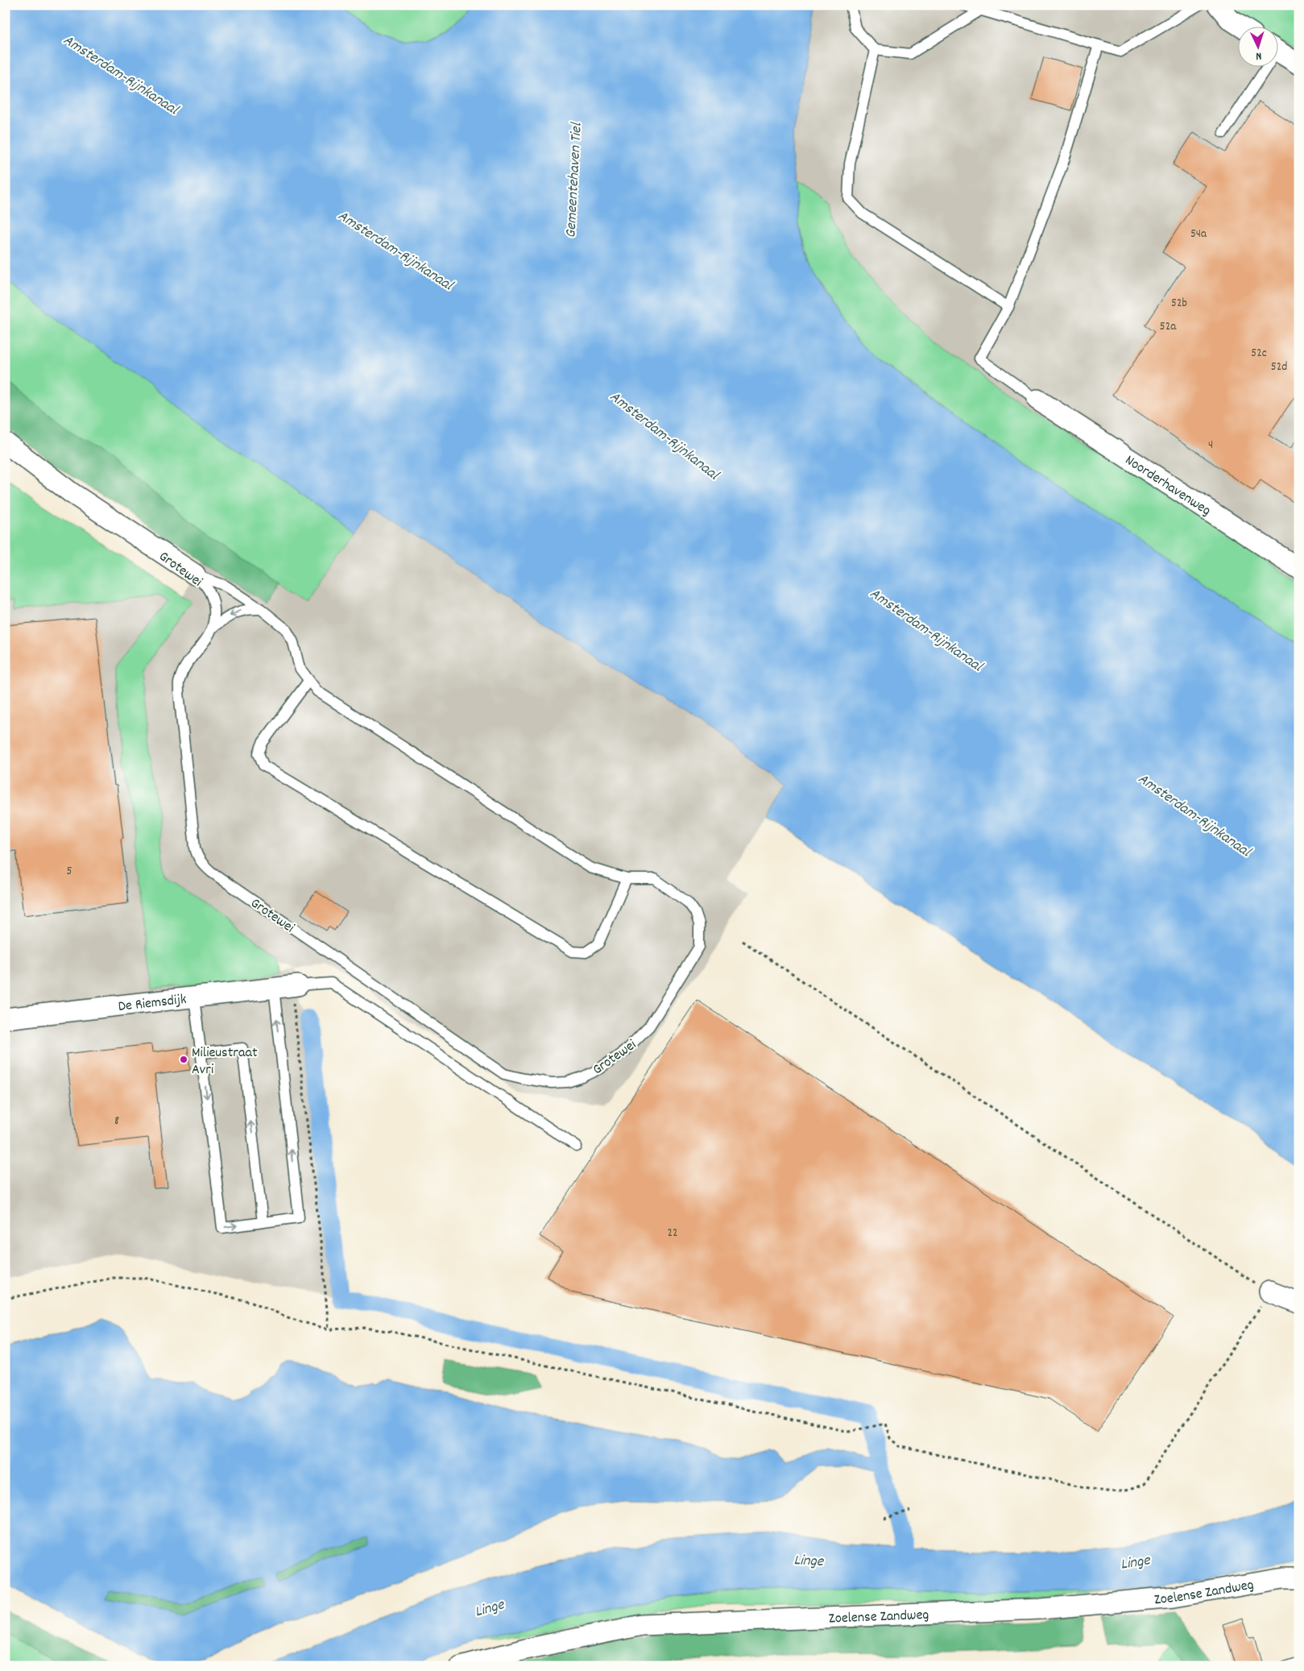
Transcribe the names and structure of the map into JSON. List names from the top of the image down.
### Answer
{
  "streets": {
    "street": [
      "Noorderhavenweg",
      "Grotewei",
      "De Riemsdijk",
      "Zoelense Zandweg"
    ]
  },
  "water": ["Amsterdam-Rijnkanaal", "Gemeentehaven Tiel", "Linge"],
  "places": ["Milieustraat Avri"],
  "house_numbers": [
    "54a",
    "52b",
    "52a",
    "52c",
    "52d",
    "4",
    "5",
    "8",
    "22"
  ],
  "north": "bottom"
}
